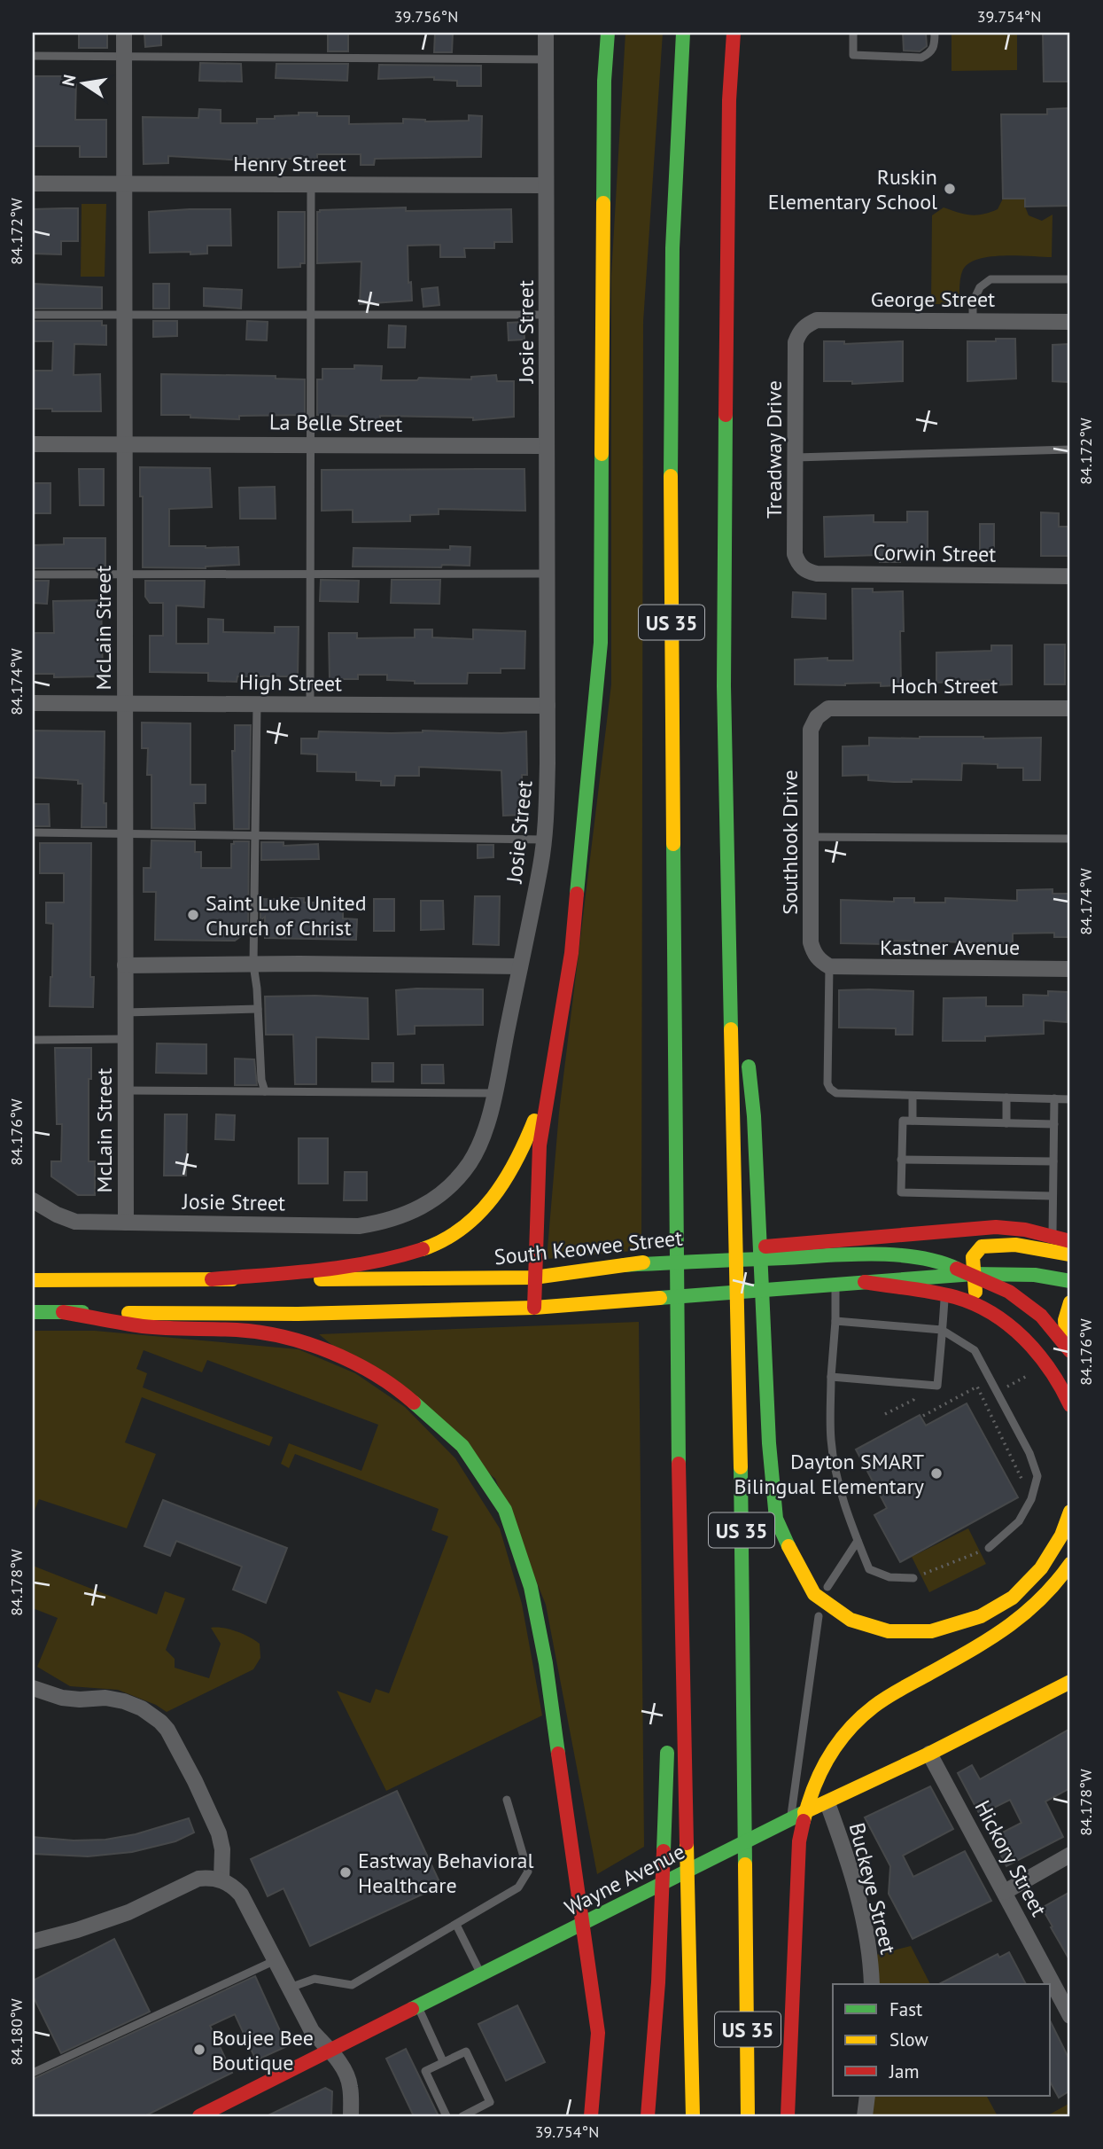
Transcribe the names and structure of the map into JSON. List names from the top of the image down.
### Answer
{
  "streets": {
    "main road": ["US 35", "South Keowee Street", "Wayne Avenue"],
    "street": [
      "Henry Street",
      "George Street",
      "Josie Street",
      "La Belle Street",
      "Treadway Drive",
      "Corwin Street",
      "McLain Street",
      "High Street",
      "Hoch Street",
      "Southlook Drive",
      "Kastner Avenue",
      "Hickory Street",
      "Buckeye Street"
    ]
  },
  "crossings": [
    ["Henry Street", "Josie Street"],
    ["Henry Street", "McLain Street"],
    ["George Street", "Treadway Drive"],
    ["Josie Street", "La Belle Street"],
    ["Josie Street", "McLain Street"],
    ["Josie Street", "High Street"],
    ["La Belle Street", "McLain Street"],
    ["Treadway Drive", "Corwin Street"],
    ["McLain Street", "High Street"],
    ["Hoch Street", "Southlook Drive"],
    ["Southlook Drive", "Kastner Avenue"],
    ["Hickory Street", "Wayne Avenue"],
    ["Wayne Avenue", "Buckeye Street"]
  ],
  "places": [
    "Ruskin Elementary School",
    "Saint Luke United Church of Christ",
    "Dayton SMART Bilingual Elementary",
    "Eastway Behavioral Healthcare",
    "Boujee Bee Boutique"
  ],
  "legend": ["Fast", "Slow", "Jam"],
  "north": "left",
  "coordinates": [
    "39.756°N",
    "39.754°N",
    "84.172°W",
    "84.174°W",
    "84.176°W",
    "84.178°W",
    "84.180°W"
  ]
}
